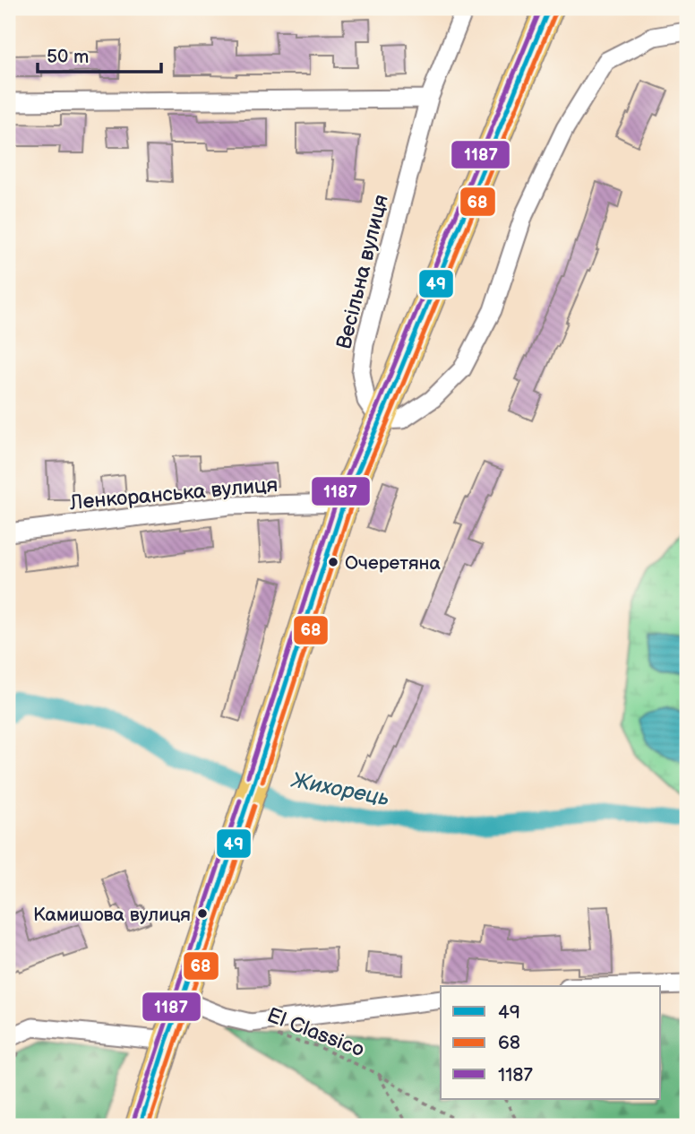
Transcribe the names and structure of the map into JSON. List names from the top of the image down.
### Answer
{
  "streets": {
    "street": ["Весільна вулиця", "Ленкоранська вулиця"],
    "path": ["El Classico"]
  },
  "water": ["Жихорець"],
  "places": ["Очеретяна", "Камишова вулиця"],
  "lines": ["transit line 49", "transit line 1187", "transit line 68"],
  "legend": ["49", "68", "1187"],
  "scale_bar": "50 m"
}
